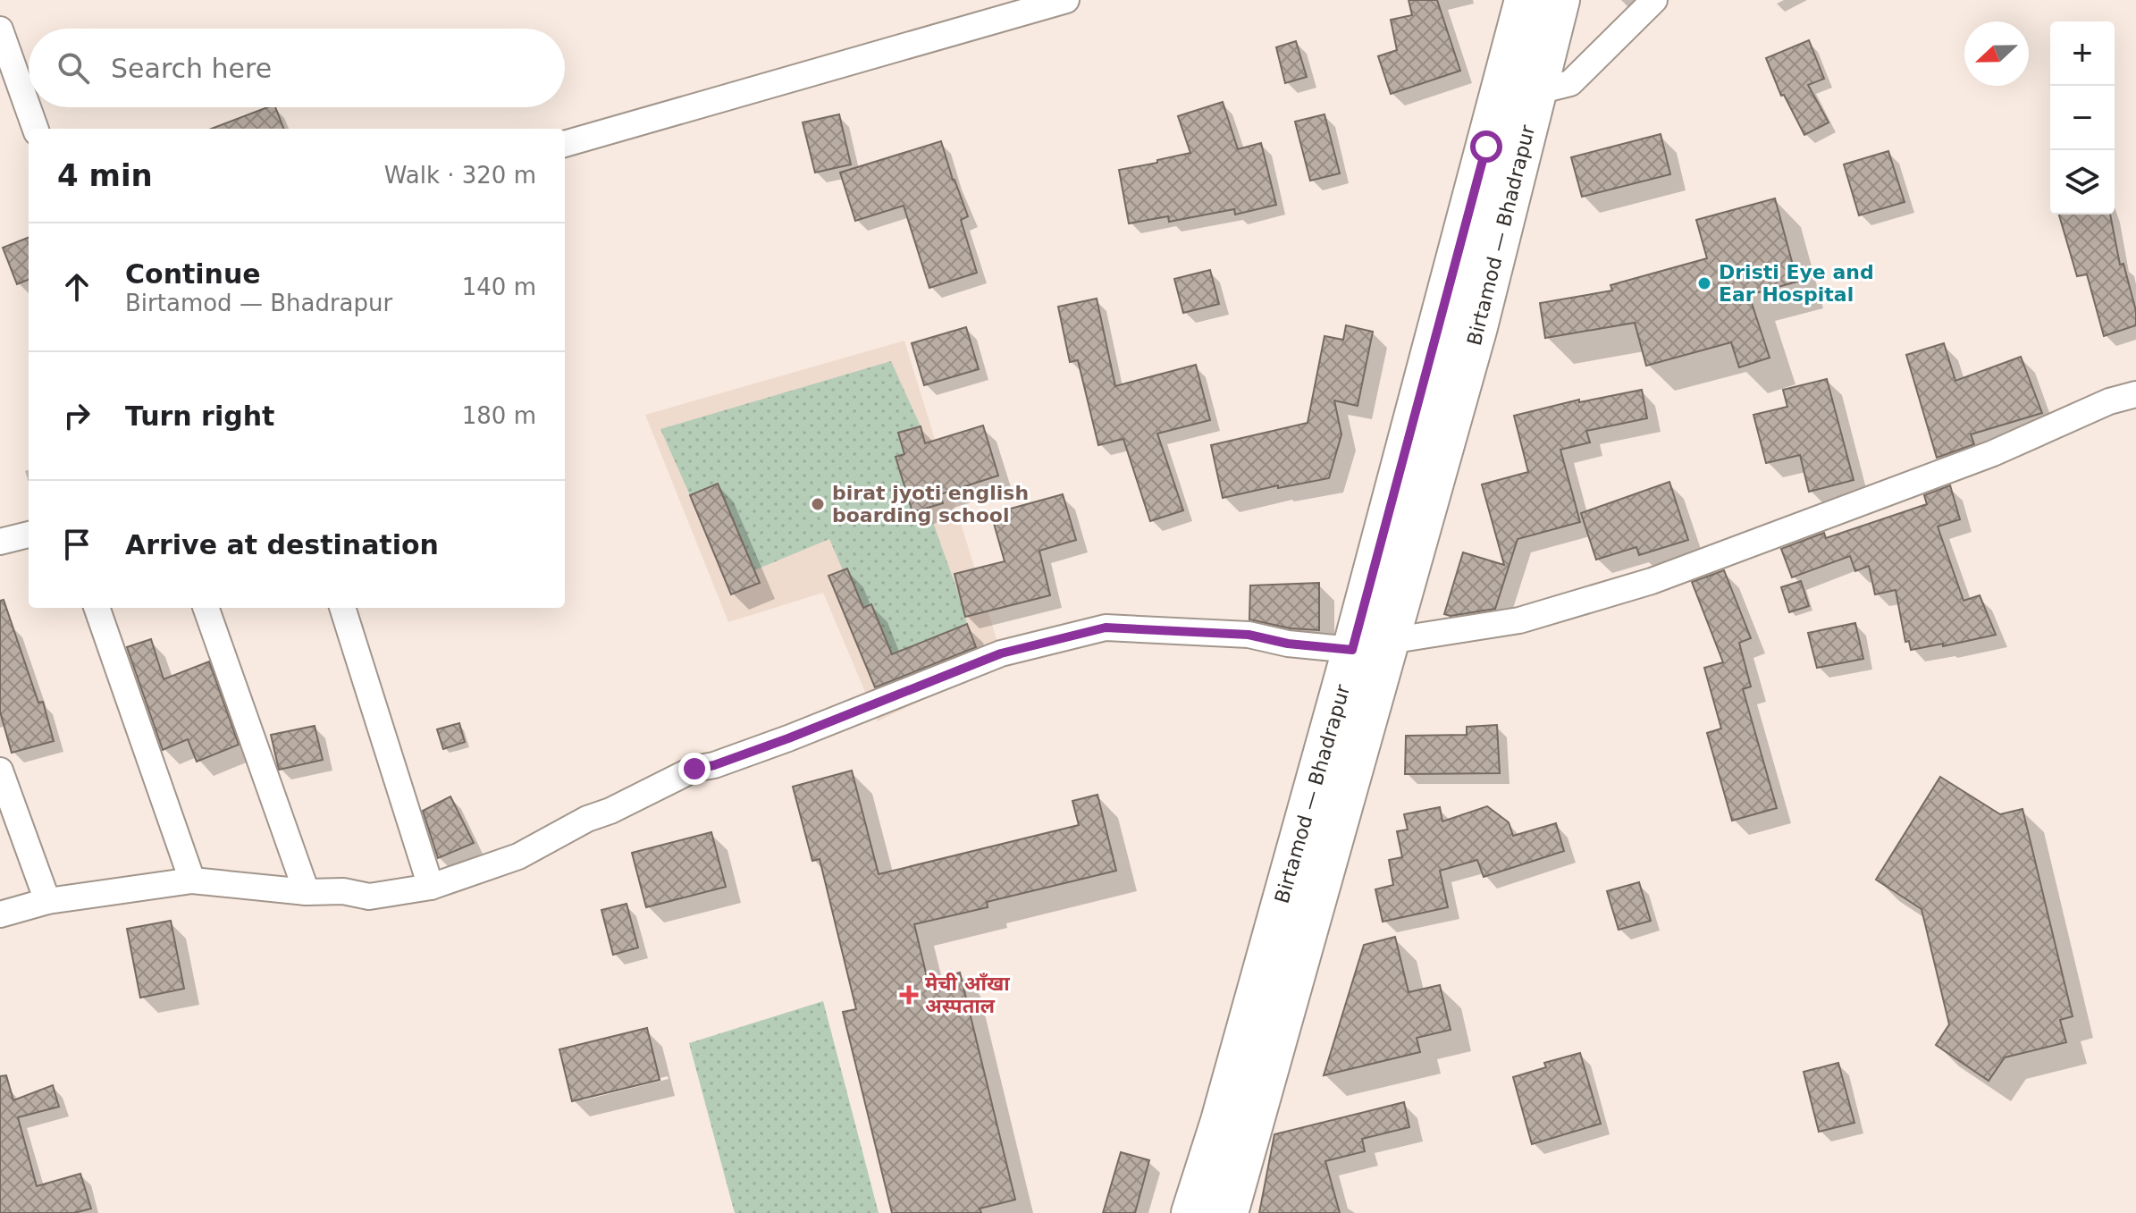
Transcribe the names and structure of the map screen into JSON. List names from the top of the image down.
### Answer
{
  "streets": {
    "main road": ["Birtamod — Bhadrapur"]
  },
  "places": {
    "other": ["Dristi Eye and Ear Hospital", "birat jyoti english boarding school"],
    "health": ["मेची आँखा अस्पताल"]
  },
  "north": "left",
  "page": {
    "map_buttons": ["+", "−"],
    "search": "Search here",
    "heading": ["4 min", "Walk · 320 m"],
    "list": [
      ["Continue", "Birtamod — Bhadrapur", "140 m"],
      ["Turn right", "180 m"],
      "Arrive at destination"
    ]
  }
}
